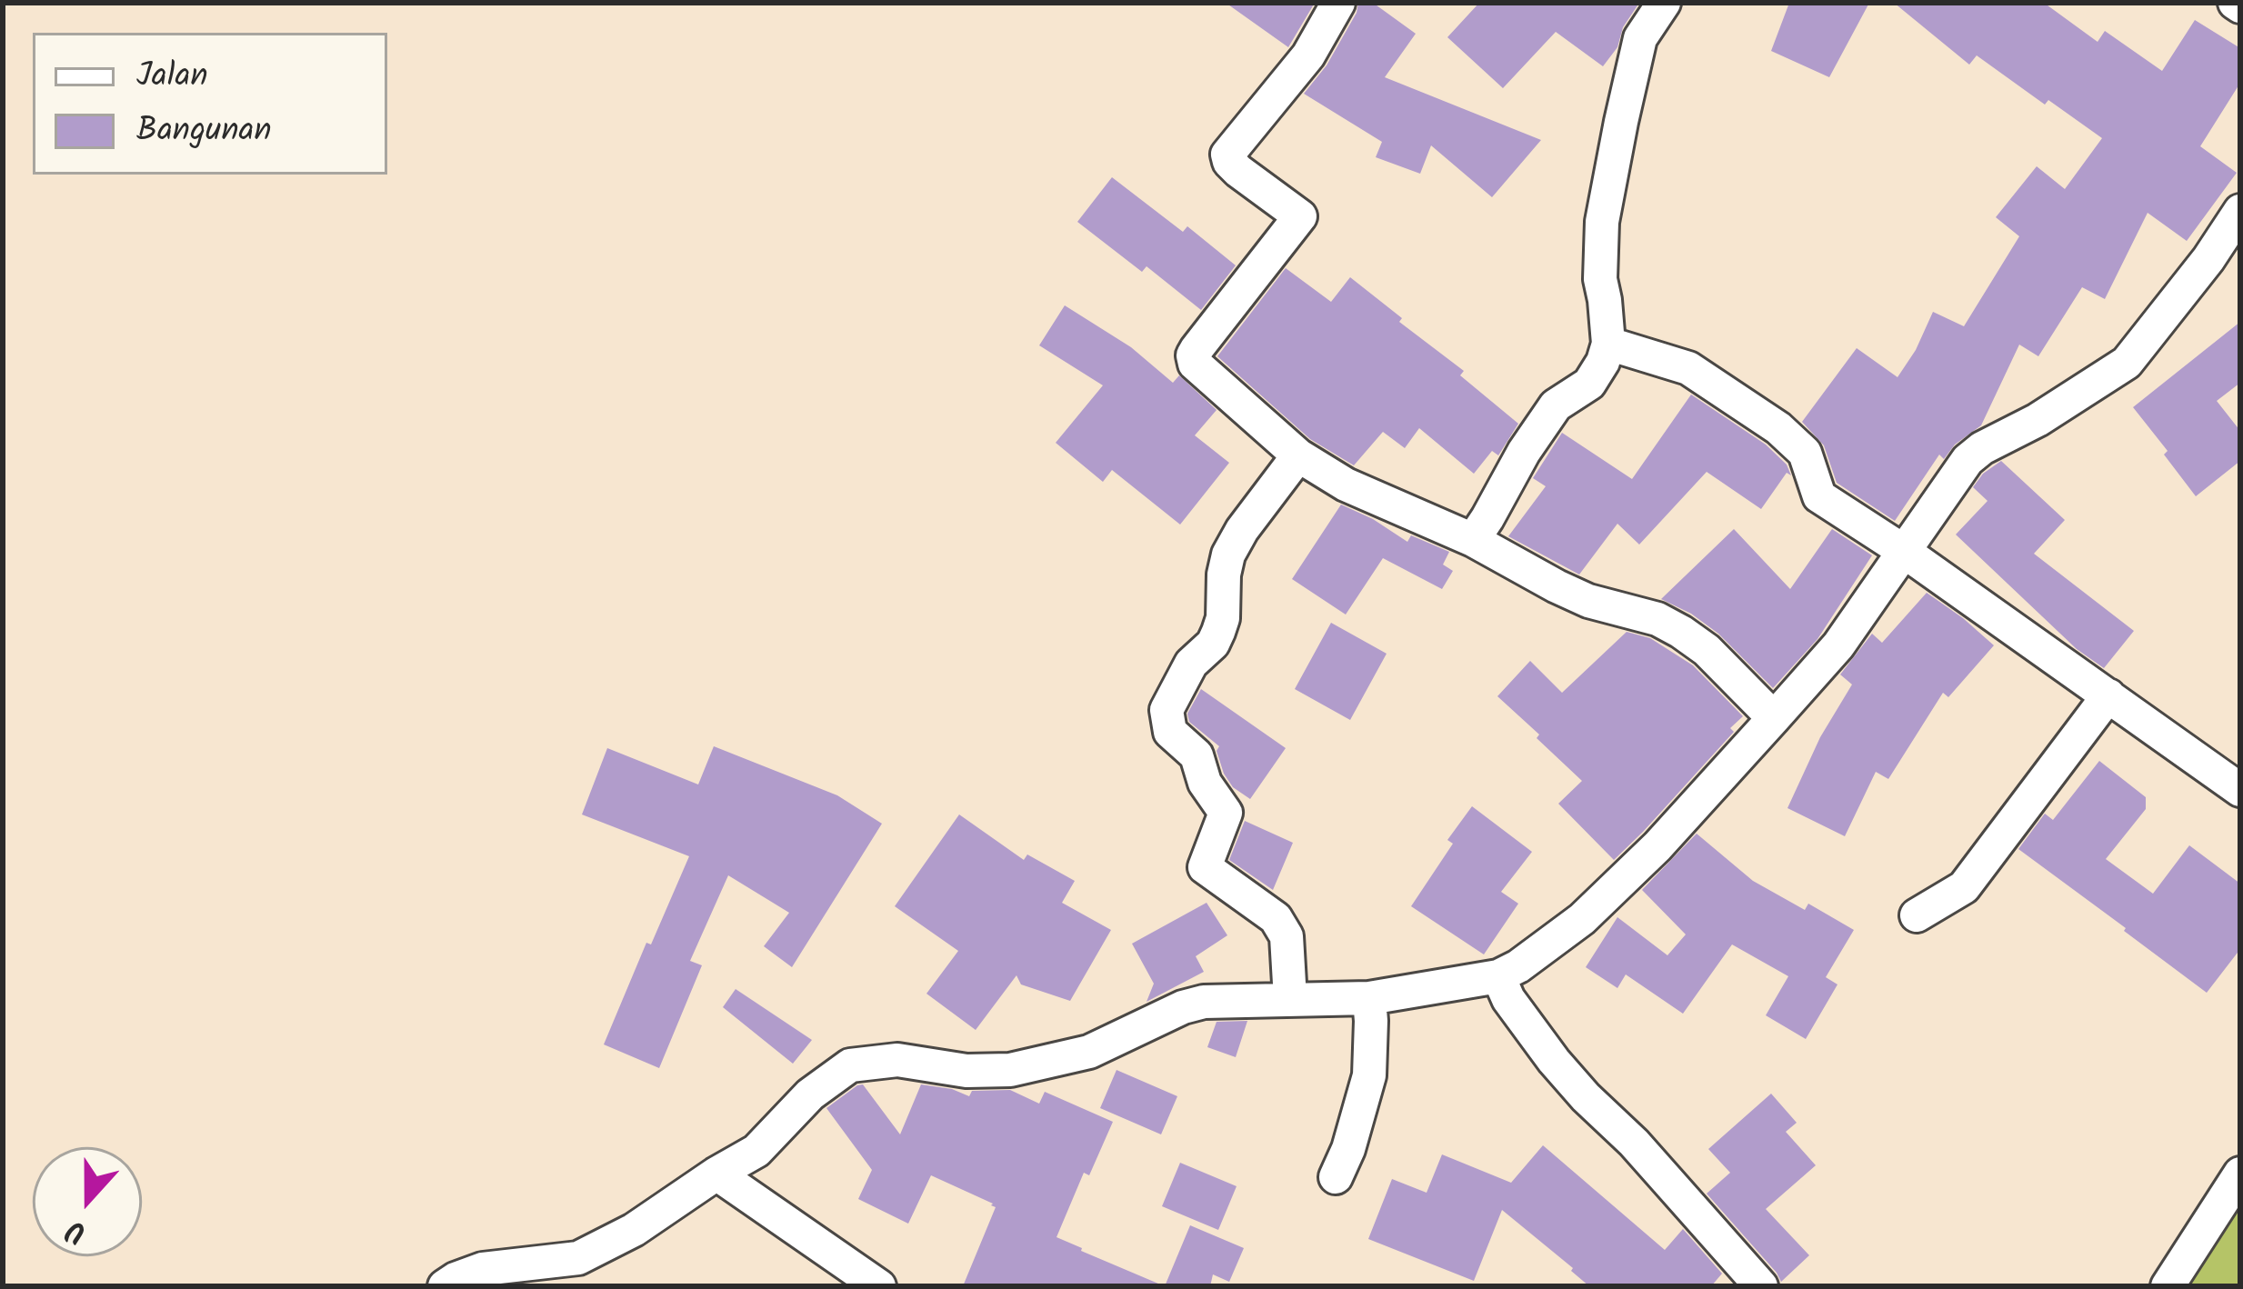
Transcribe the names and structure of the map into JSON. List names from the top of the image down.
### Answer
{
  "legend": ["Jalan", "Bangunan"],
  "north": "bottom"
}
